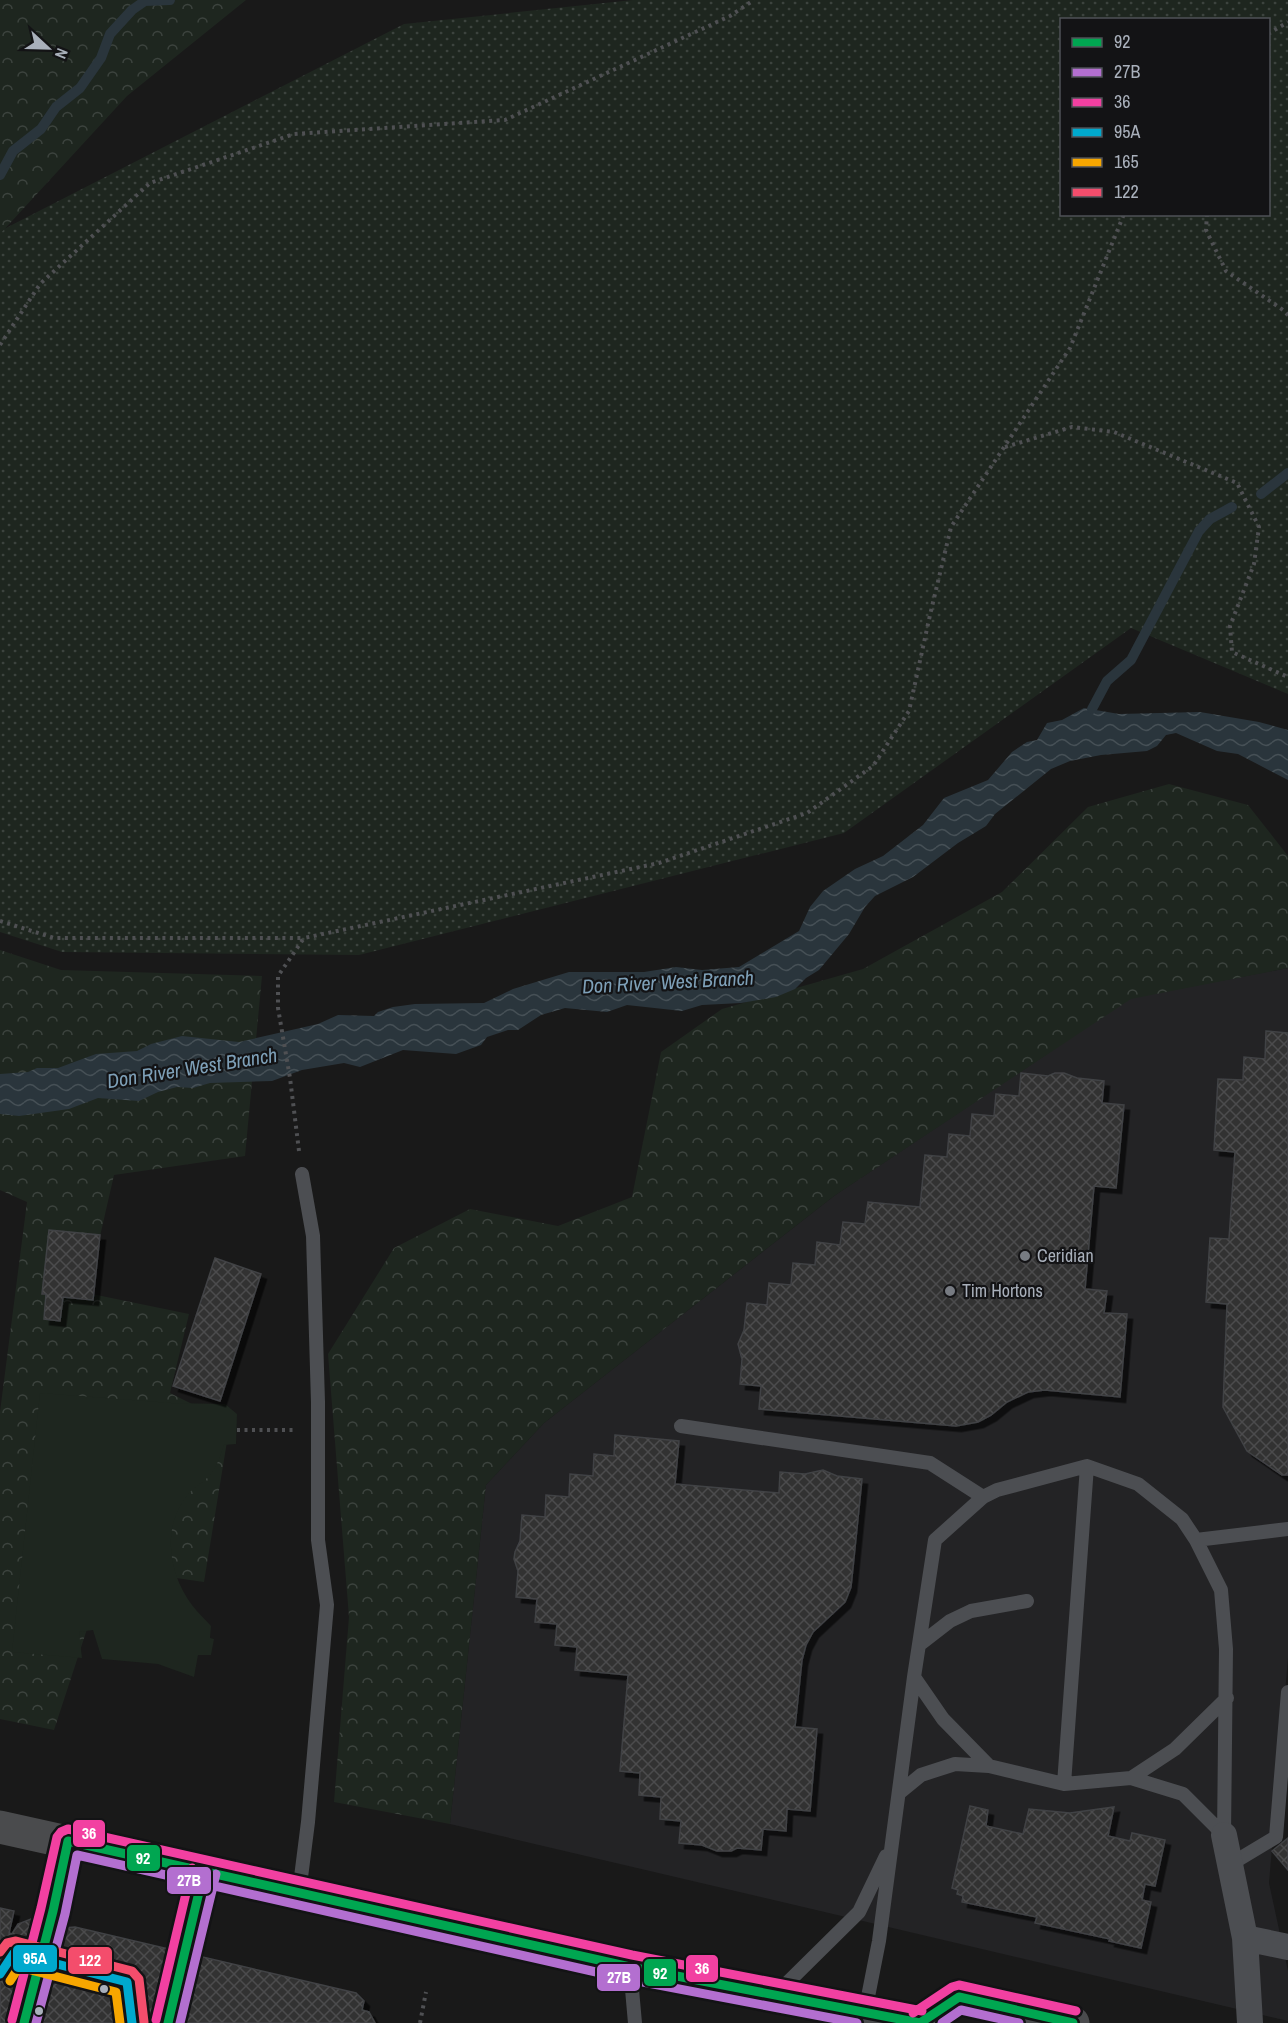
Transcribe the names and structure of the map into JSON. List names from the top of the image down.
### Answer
{
  "water": ["Don River West Branch"],
  "places": ["Ceridian", "Tim Hortons"],
  "lines": [
    "transit line 36",
    "transit line 92",
    "transit line 27B",
    "transit line 122",
    "transit line 95A",
    "transit line 165"
  ],
  "legend": [
    "92",
    "27B",
    "36",
    "95A",
    "165",
    "122"
  ],
  "north": "right"
}
